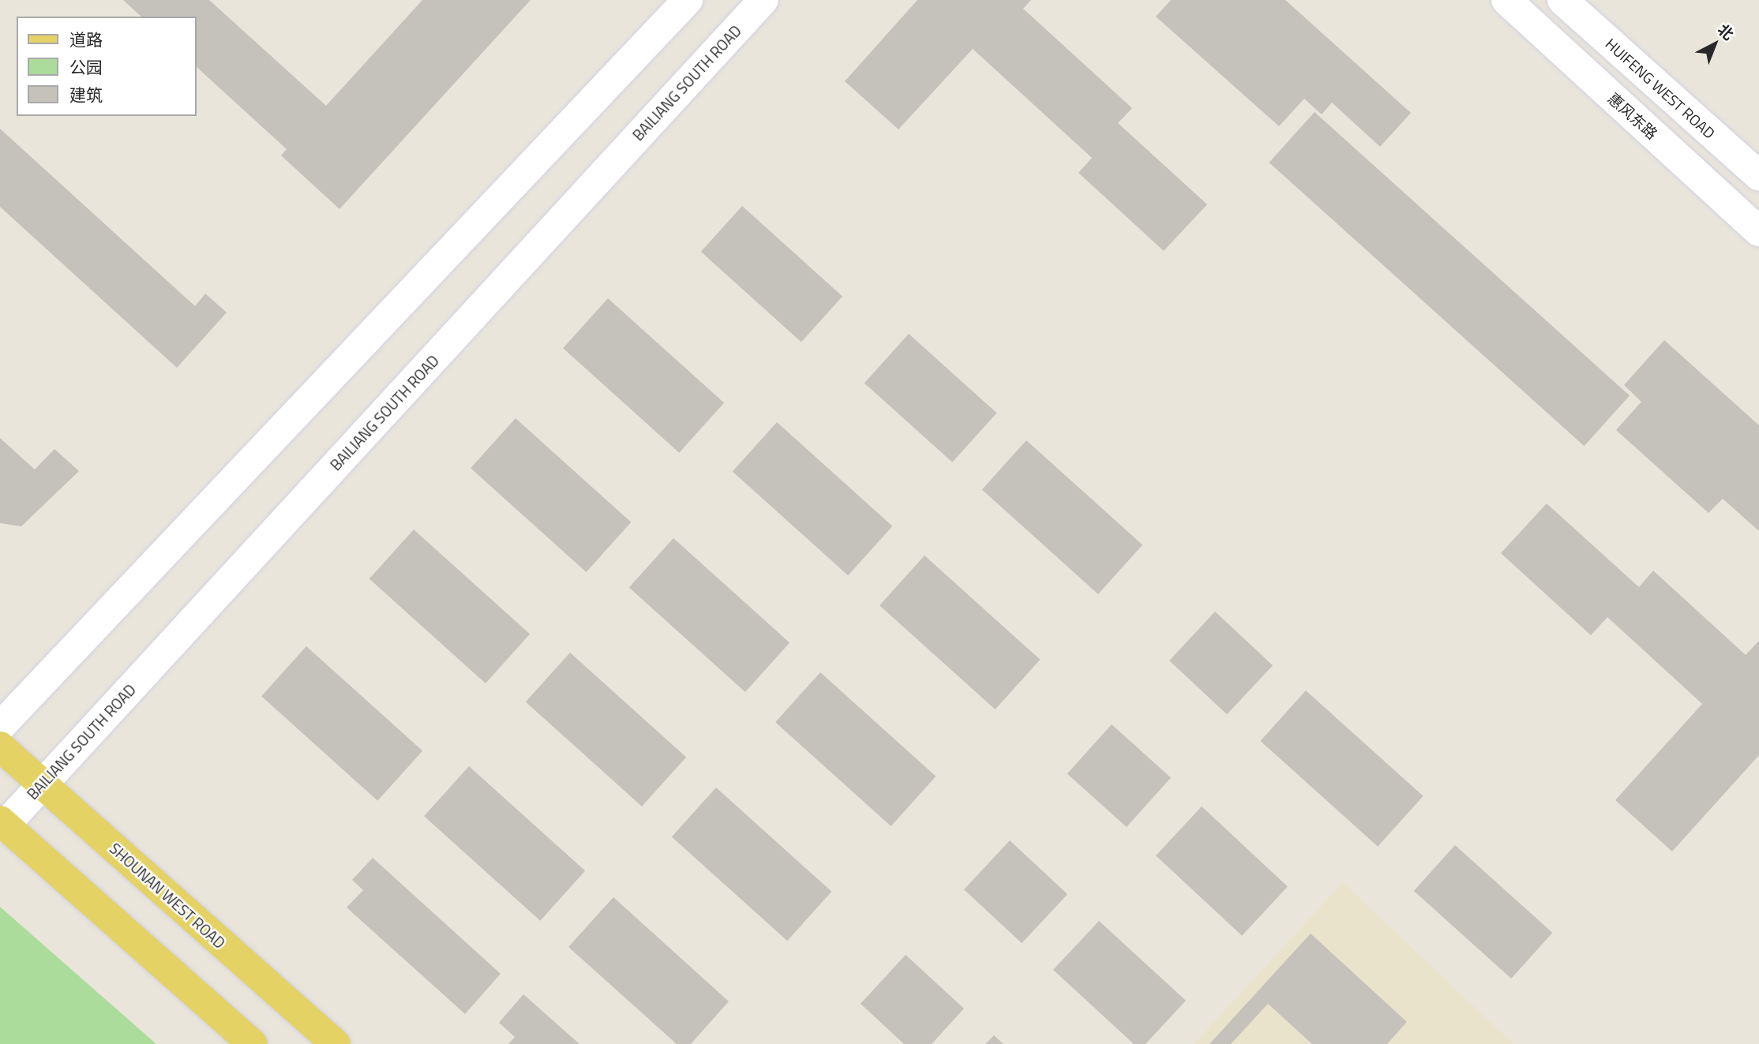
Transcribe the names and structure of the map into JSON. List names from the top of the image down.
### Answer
{
  "streets": {
    "main road": ["SHOUNAN WEST ROAD"],
    "street": ["BAILIANG SOUTH ROAD", "HUIFENG WEST ROAD", "惠风东路"]
  },
  "crossings": [
    ["BAILIANG SOUTH ROAD", "SHOUNAN WEST ROAD"]
  ],
  "legend": ["道路", "公园", "建筑"],
  "north": "top right"
}
